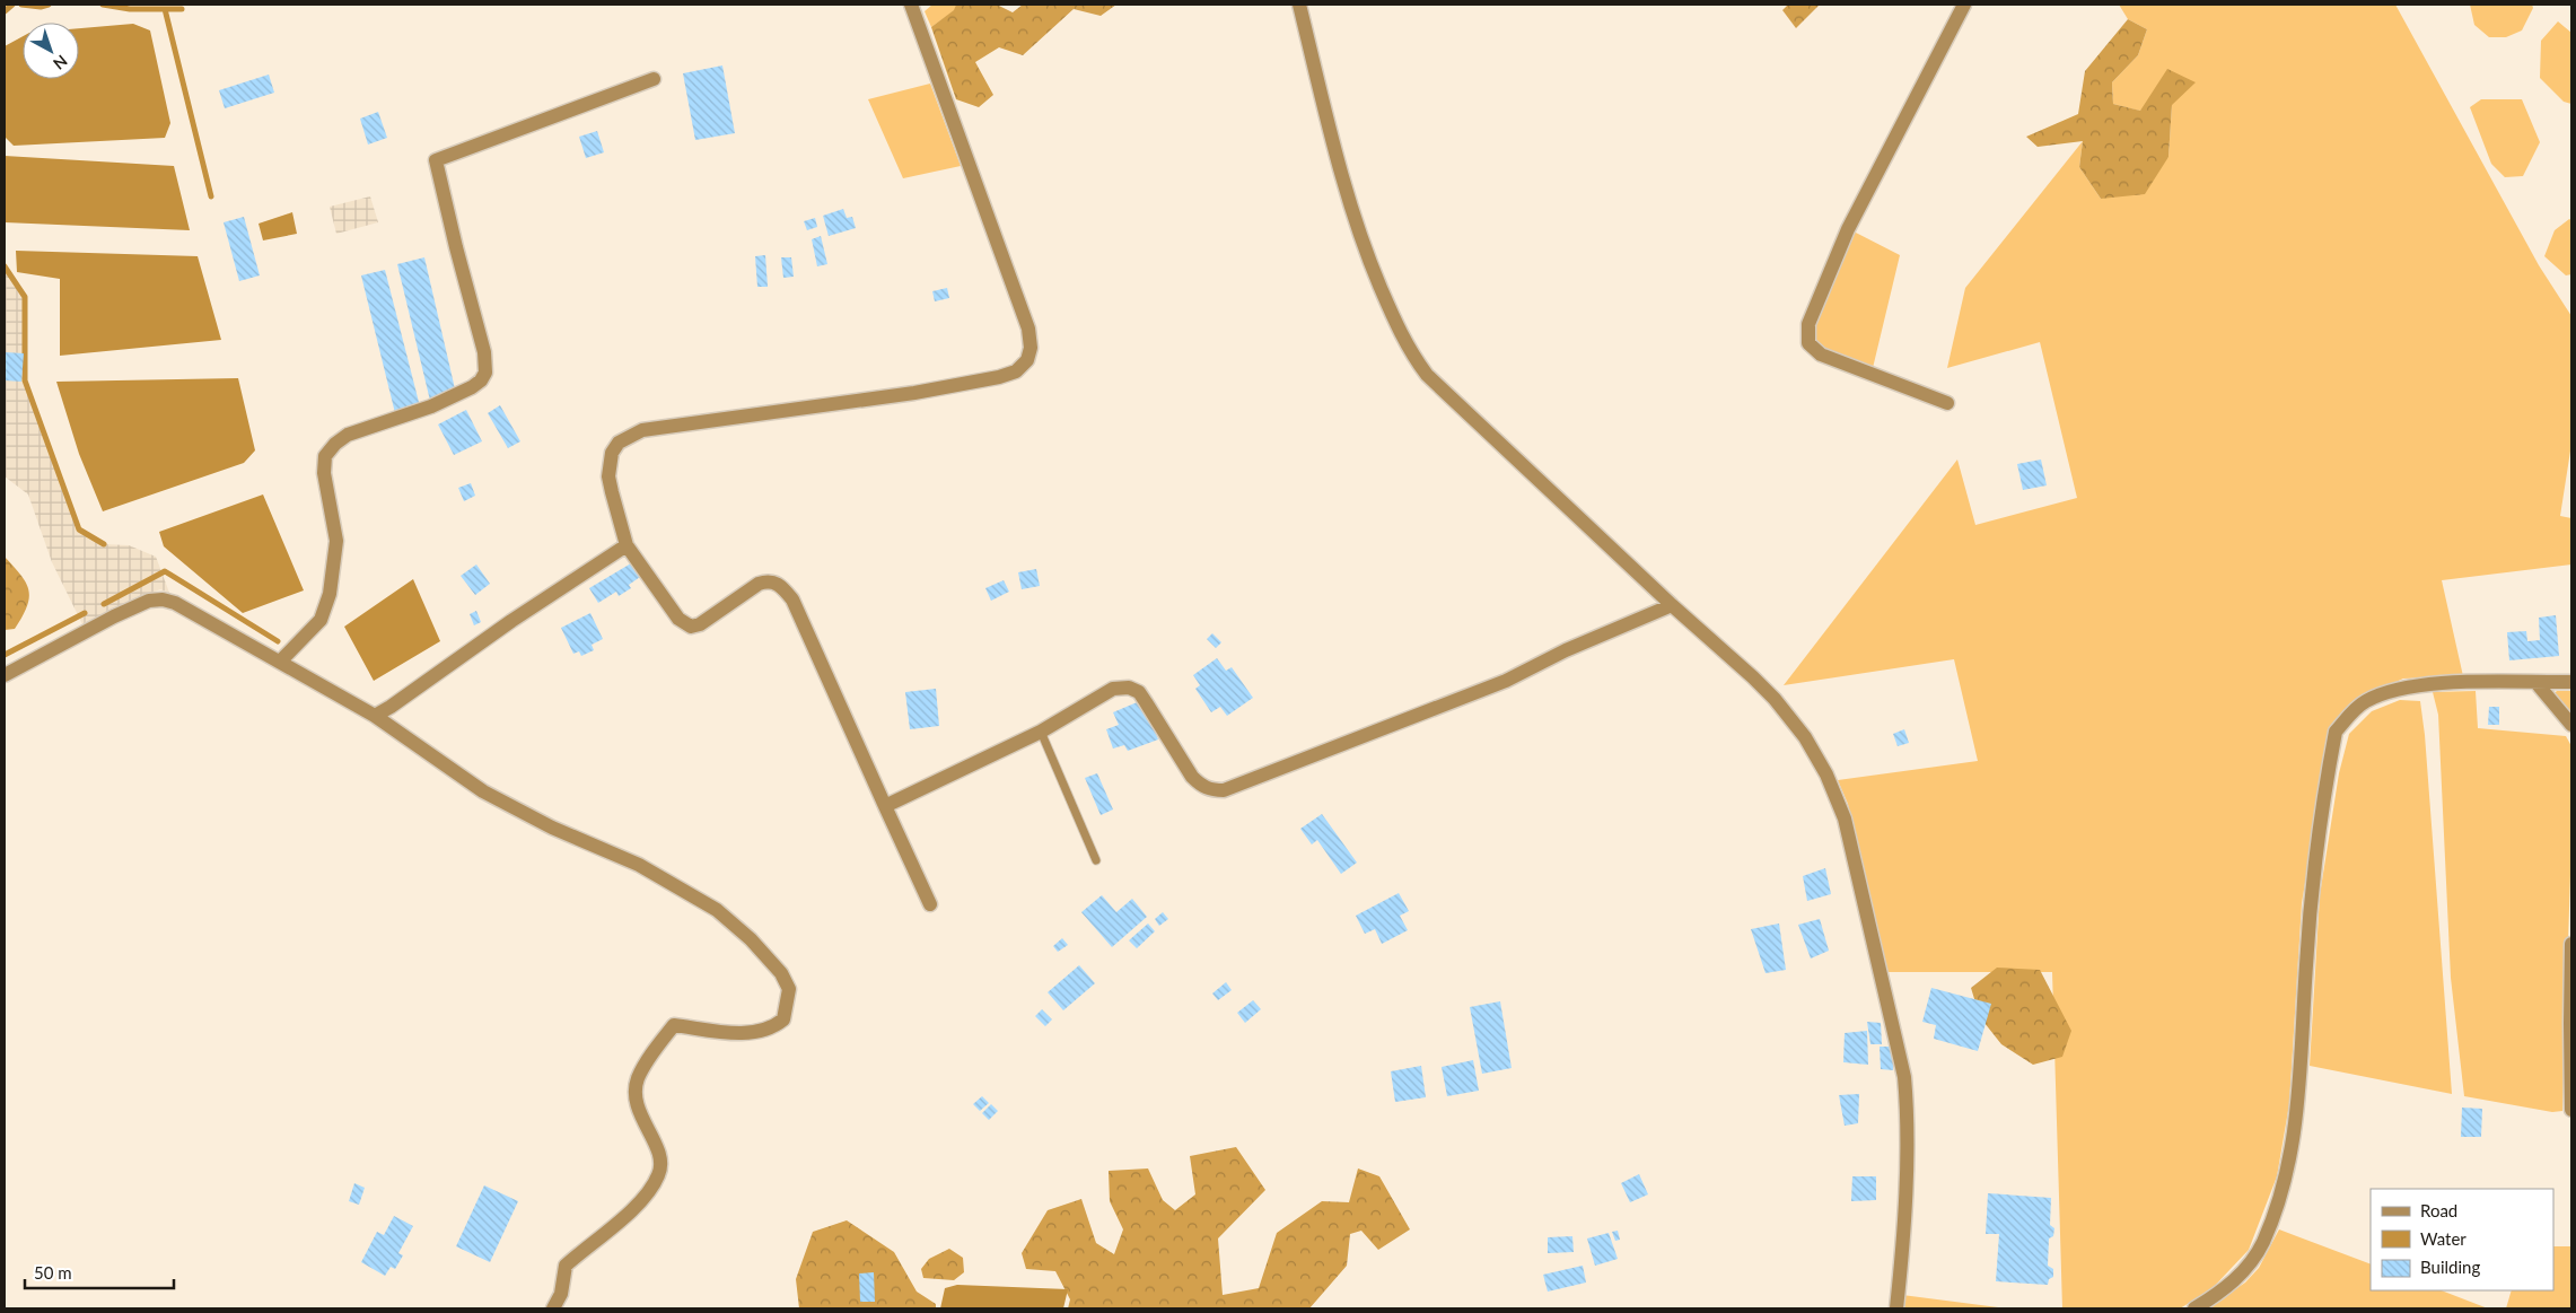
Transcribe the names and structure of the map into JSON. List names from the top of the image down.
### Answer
{
  "legend": ["Road", "Water", "Building"],
  "scale_bar": "50 m",
  "north": "bottom right"
}
